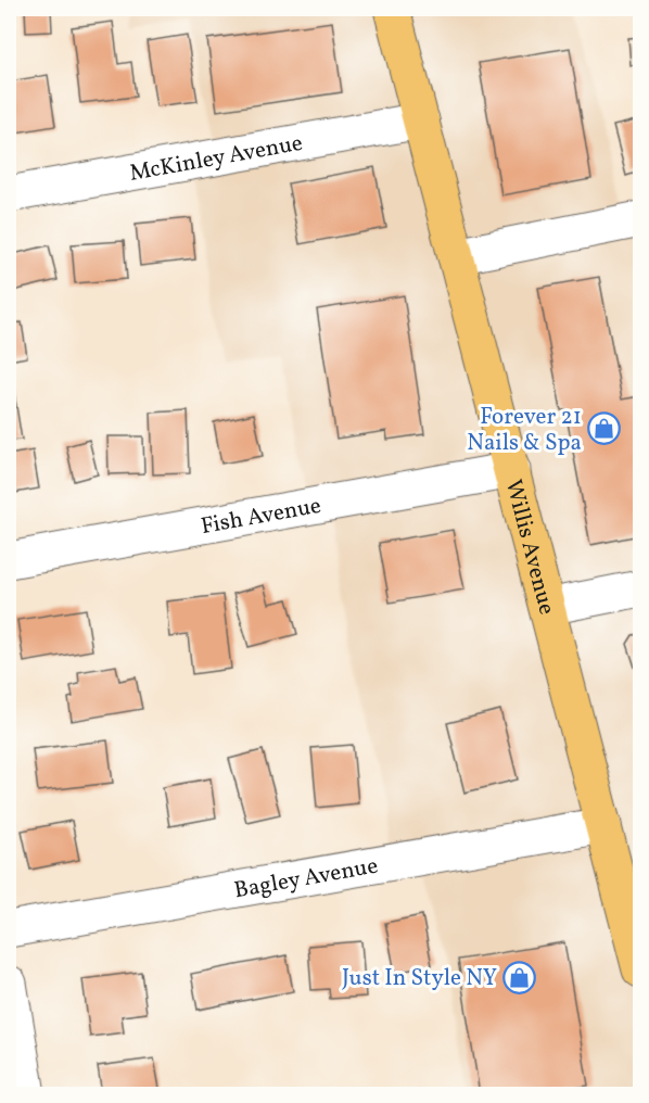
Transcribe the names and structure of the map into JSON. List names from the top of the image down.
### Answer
{
  "streets": {
    "main road": ["Willis Avenue"],
    "street": ["McKinley Avenue", "Fish Avenue", "Bagley Avenue"]
  },
  "crossings": [
    ["McKinley Avenue", "Willis Avenue"],
    ["Fish Avenue", "Willis Avenue"],
    ["Willis Avenue", "Bagley Avenue"]
  ],
  "places": {
    "shop": ["Forever 21 Nails & Spa", "Just In Style NY"]
  }
}
